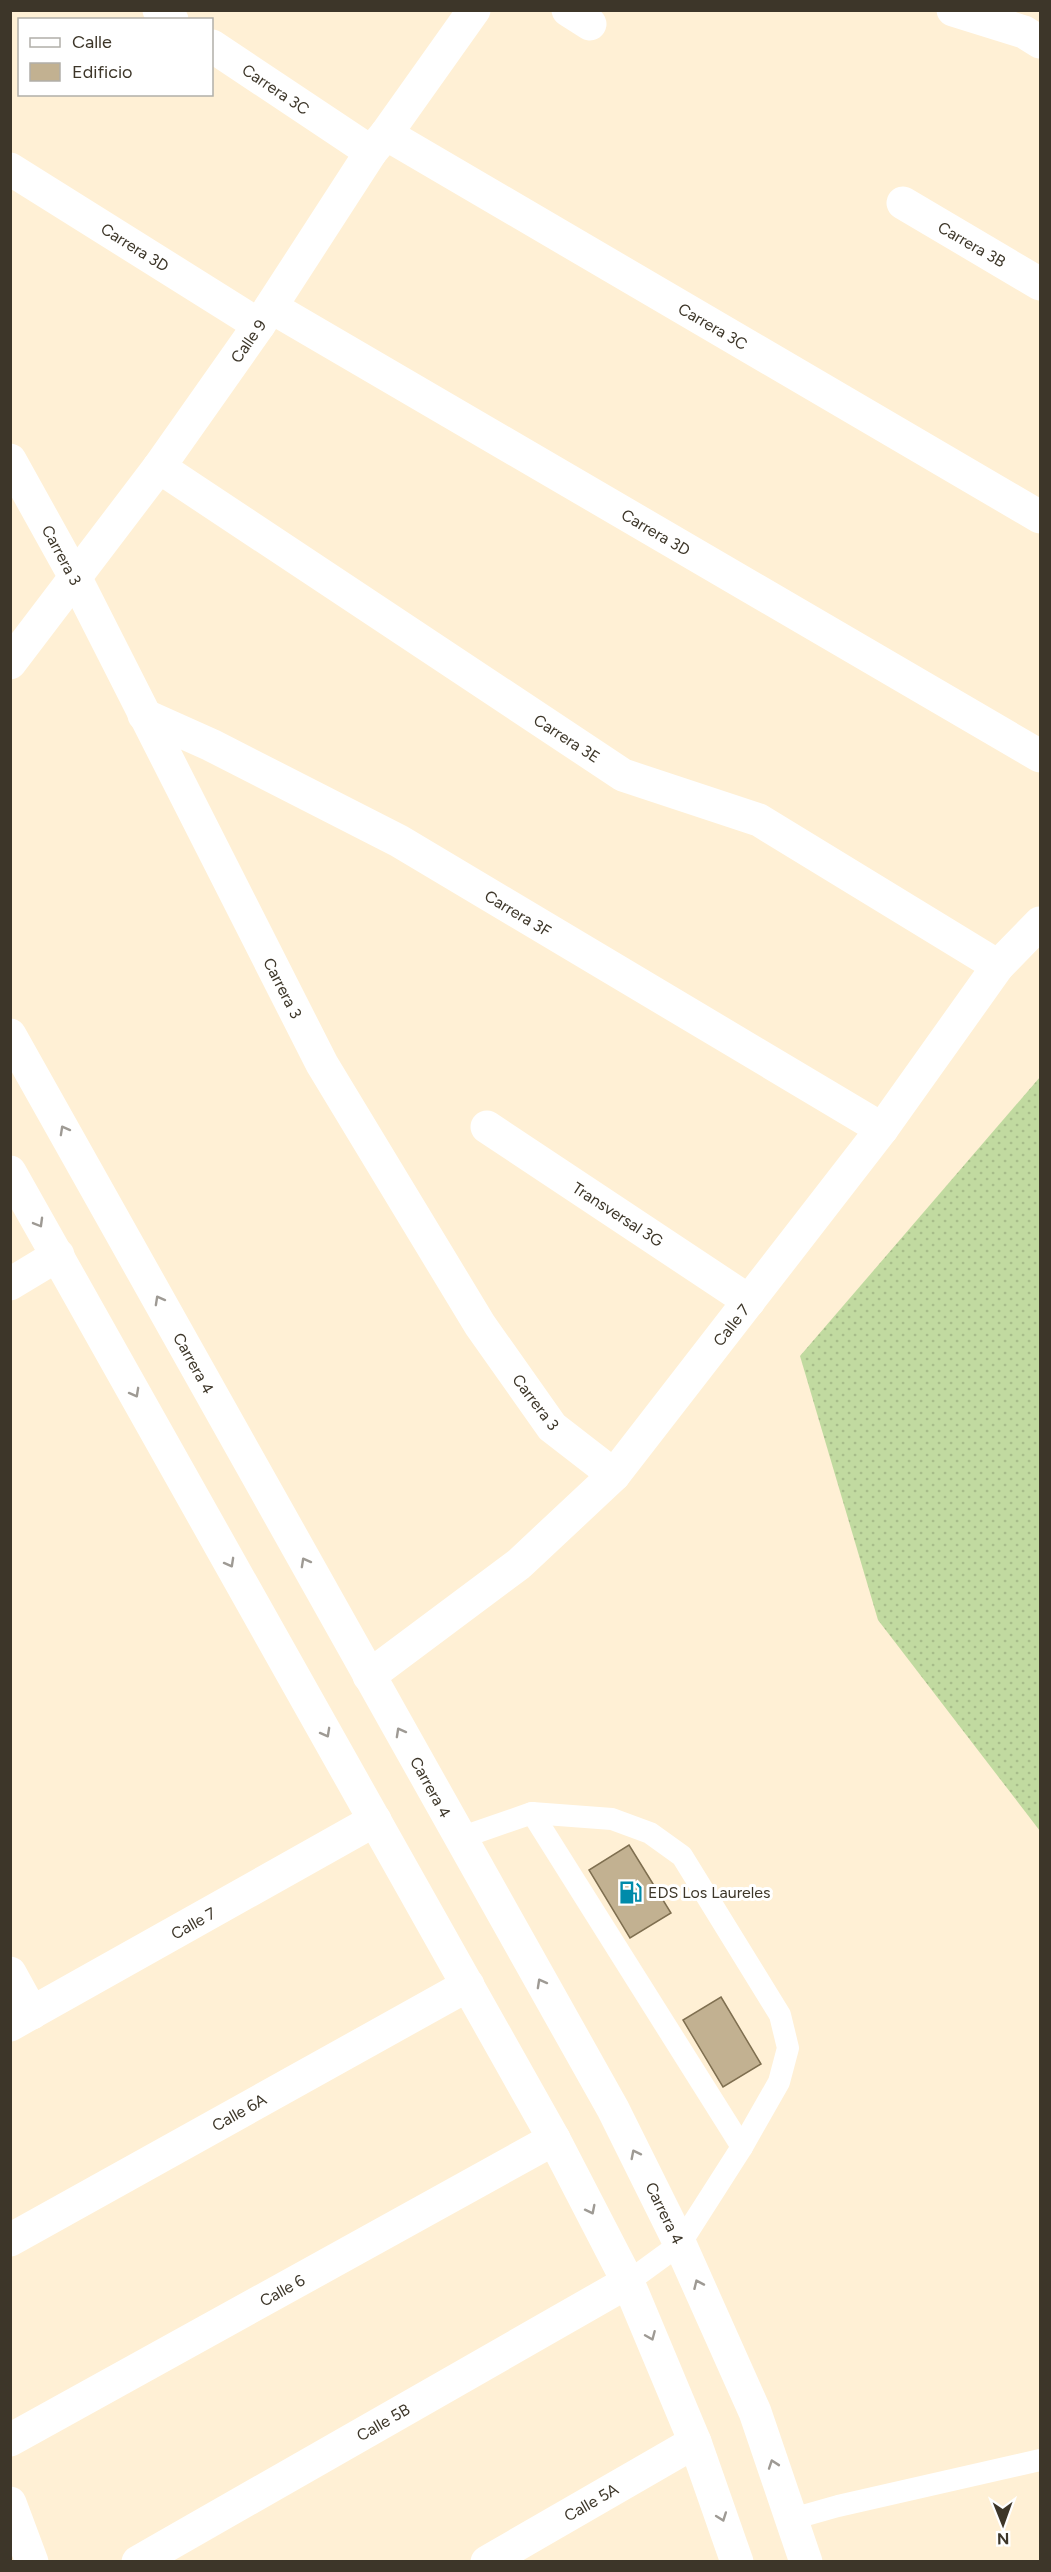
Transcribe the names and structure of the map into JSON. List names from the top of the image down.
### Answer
{
  "streets": {
    "street": [
      "Carrera 3C",
      "Carrera 3B",
      "Carrera 3D",
      "Calle 9",
      "Carrera 3",
      "Carrera 3E",
      "Carrera 3F",
      "Transversal 3G",
      "Calle 7",
      "Carrera 4",
      "Calle 6A",
      "Calle 6",
      "Calle 5B",
      "Calle 5A"
    ]
  },
  "crossings": [
    ["Carrera 3C", "Calle 9"],
    ["Carrera 3D", "Calle 9"],
    ["Calle 9", "Carrera 3"],
    ["Calle 9", "Carrera 3E"],
    ["Carrera 3", "Carrera 3F"],
    ["Carrera 3", "Calle 7"],
    ["Carrera 3E", "Calle 7"],
    ["Carrera 3F", "Calle 7"],
    ["Transversal 3G", "Calle 7"],
    ["Calle 7", "Carrera 4"]
  ],
  "places": {
    "fuel station": ["EDS Los Laureles"]
  },
  "legend": ["Calle", "Edificio"],
  "north": "bottom"
}
